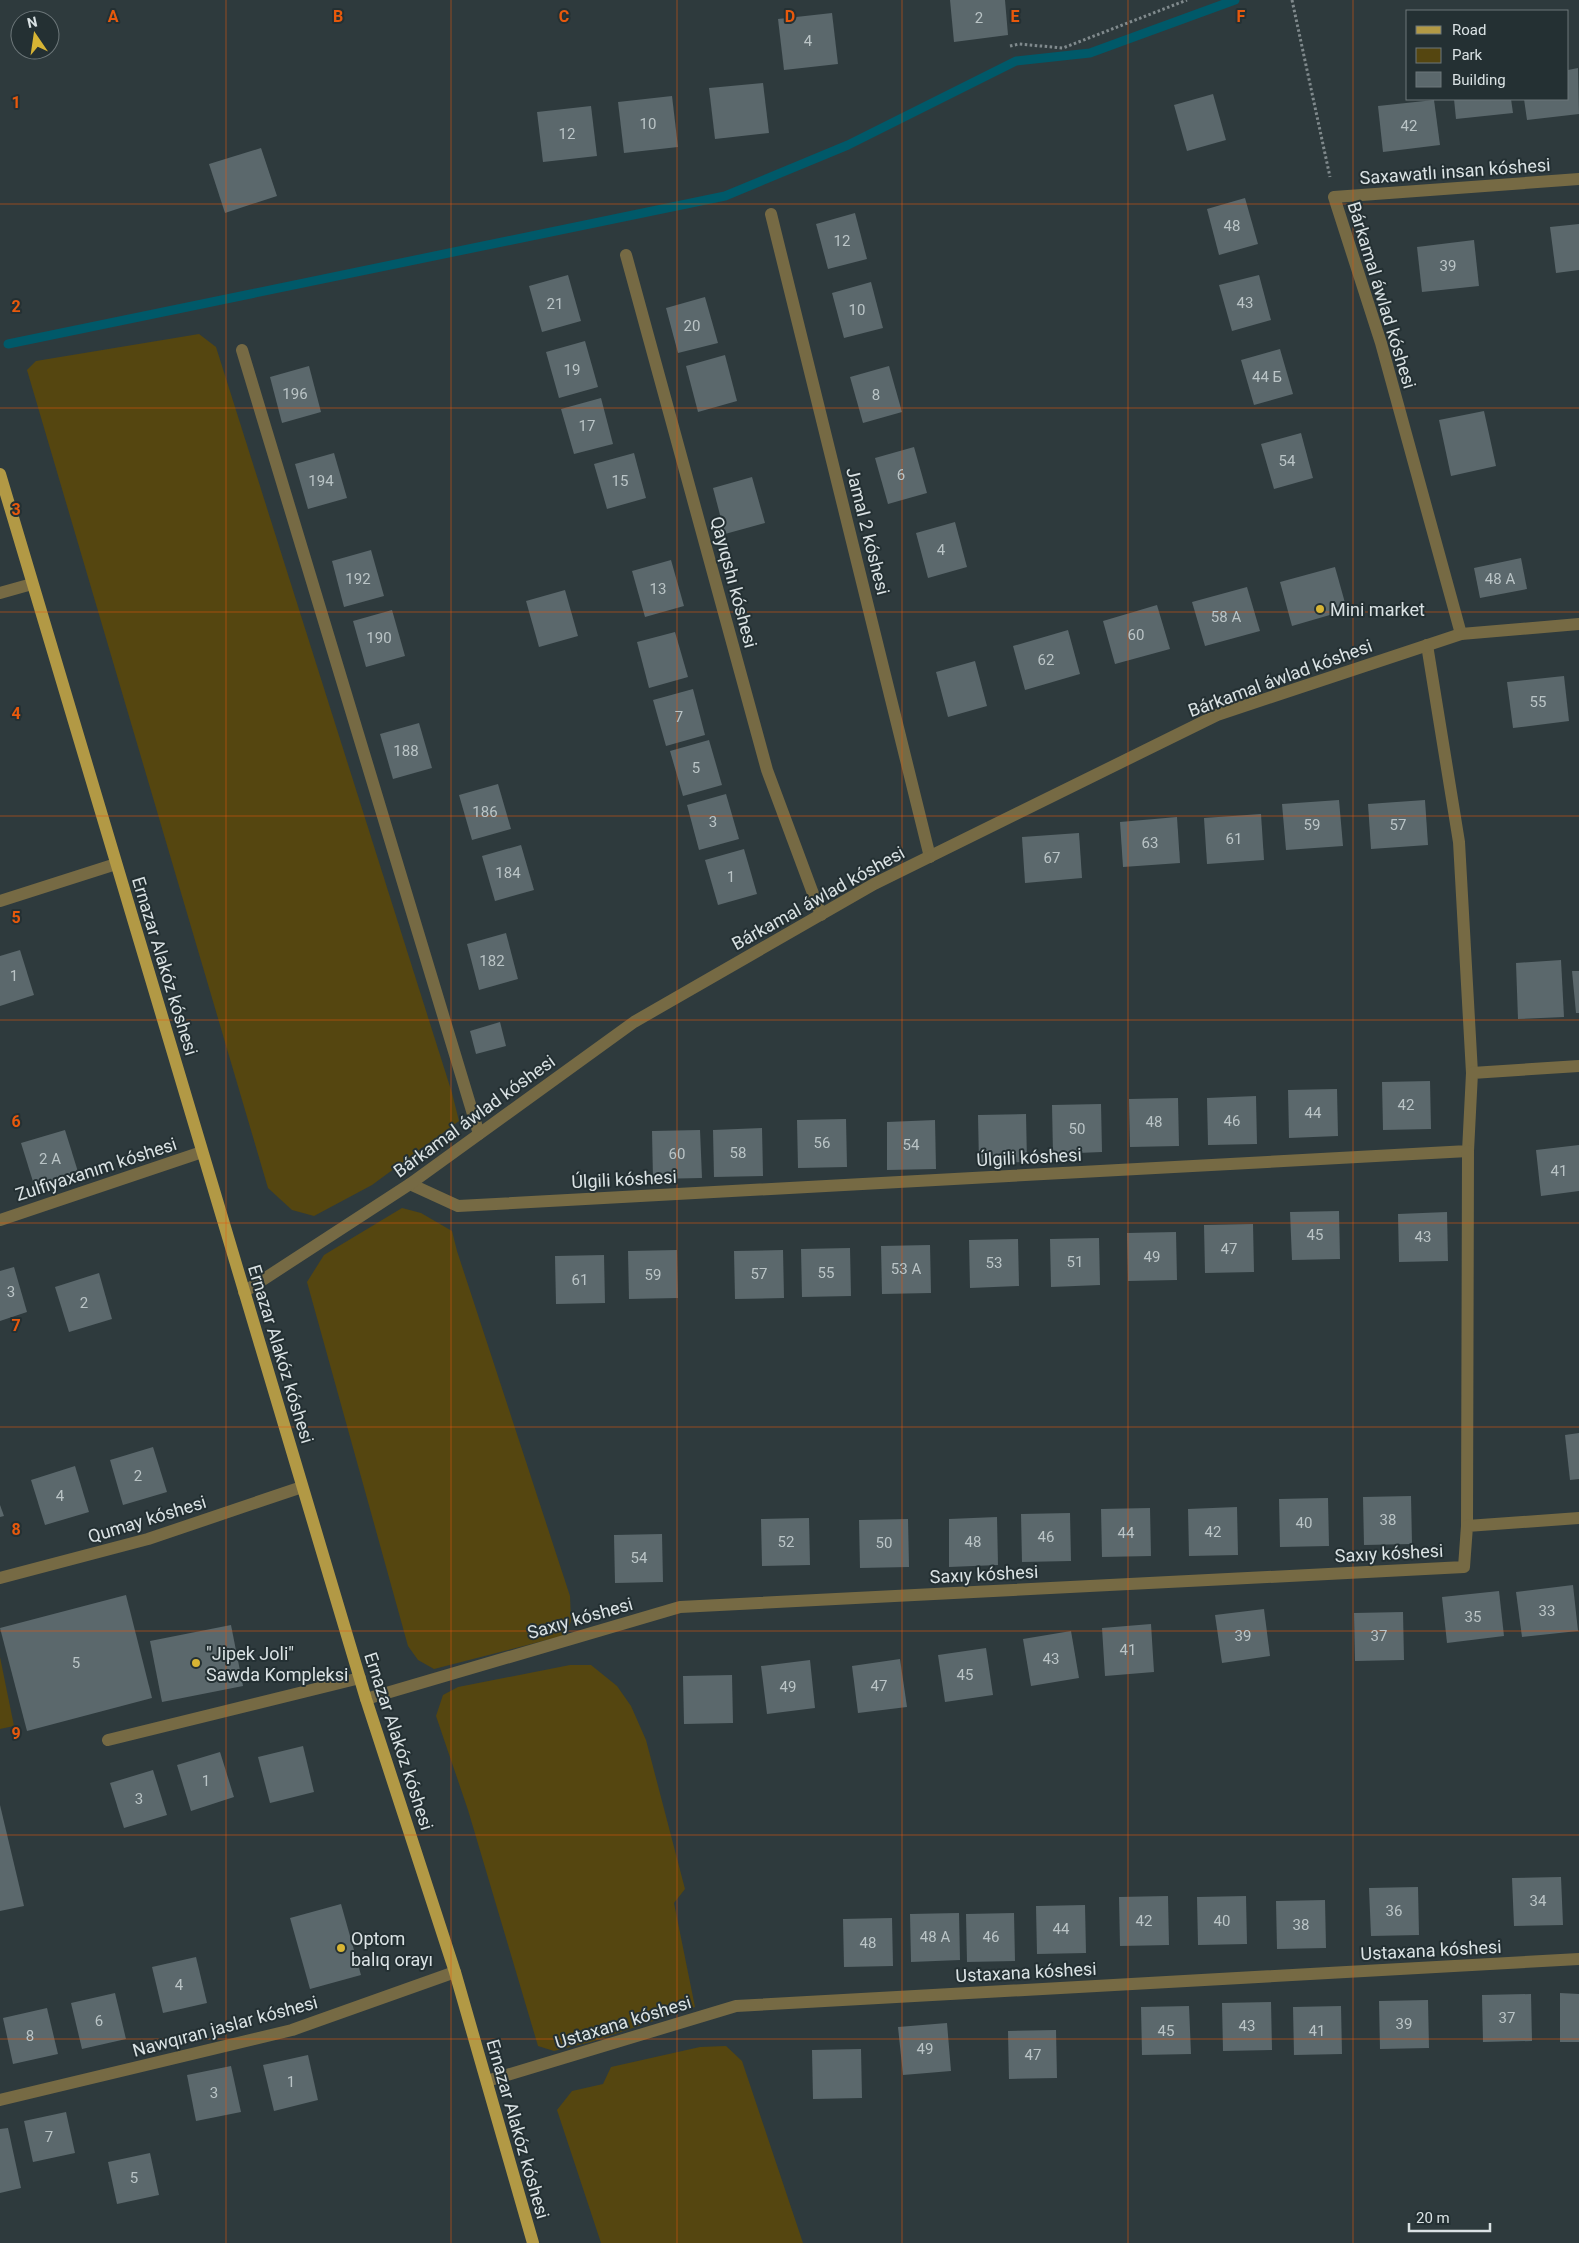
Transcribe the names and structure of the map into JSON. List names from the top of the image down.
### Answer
{
  "streets": {
    "main road": ["Ernazar Alakóz kóshesi"],
    "street": [
      "Saxawatlı insan kóshesi",
      "Bárkamal áwlad kóshesi",
      "Jamal 2 kóshesi",
      "Qayıqshı kóshesi",
      "Úlgili kóshesi",
      "Zulfiyaxanım kóshesi",
      "Qumay kóshesi",
      "Saxıy kóshesi",
      "Ustaxana kóshesi",
      "Nawqıran jaslar kóshesi"
    ]
  },
  "crossings": [
    ["Saxawatlı insan kóshesi", "Bárkamal áwlad kóshesi"],
    ["Bárkamal áwlad kóshesi", "Jamal 2 kóshesi"],
    ["Bárkamal áwlad kóshesi", "Qayıqshı kóshesi"],
    ["Bárkamal áwlad kóshesi", "Ernazar Alakóz kóshesi"],
    ["Bárkamal áwlad kóshesi", "Úlgili kóshesi"],
    ["Ernazar Alakóz kóshesi", "Zulfiyaxanım kóshesi"],
    ["Ernazar Alakóz kóshesi", "Qumay kóshesi"],
    ["Ernazar Alakóz kóshesi", "Saxıy kóshesi"],
    ["Ernazar Alakóz kóshesi", "Ustaxana kóshesi"],
    ["Ernazar Alakóz kóshesi", "Nawqıran jaslar kóshesi"]
  ],
  "places": ["Mini market", "\"Jipek Joli\" Sawda Kompleksi", "Optom balıq orayı"],
  "house_numbers": [
    "2",
    "4",
    "10",
    "42",
    "12",
    "48",
    "12",
    "39",
    "43",
    "21",
    "10",
    "20",
    "19",
    "44 Б",
    "196",
    "8",
    "17",
    "54",
    "6",
    "194",
    "15",
    "4",
    "192",
    "48 А",
    "13",
    "58 А",
    "60",
    "190",
    "62",
    "55",
    "7",
    "188",
    "5",
    "186",
    "3",
    "59",
    "57",
    "61",
    "63",
    "67",
    "184",
    "1",
    "182",
    "1",
    "42",
    "44",
    "46",
    "48",
    "50",
    "56",
    "54",
    "58",
    "60",
    "2 А",
    "41",
    "45",
    "43",
    "47",
    "49",
    "51",
    "53",
    "53 А",
    "55",
    "57",
    "59",
    "61",
    "3",
    "2",
    "2",
    "4",
    "38",
    "40",
    "42",
    "44",
    "46",
    "52",
    "48",
    "50",
    "54",
    "33",
    "35",
    "39",
    "37",
    "41",
    "43",
    "5",
    "45",
    "47",
    "49",
    "1",
    "3",
    "34",
    "36",
    "42",
    "40",
    "38",
    "44",
    "48 А",
    "46",
    "48",
    "4",
    "37",
    "6",
    "39",
    "43",
    "45",
    "41",
    "8",
    "49",
    "47",
    "1",
    "3",
    "7",
    "5"
  ],
  "legend": ["Road", "Park", "Building"],
  "scale_bar": "20 m",
  "north": "top",
  "grid": {
    "columns": [
      "A",
      "B",
      "C",
      "D",
      "E",
      "F"
    ],
    "rows": [
      "1",
      "2",
      "3",
      "4",
      "5",
      "6",
      "7",
      "8",
      "9"
    ]
  }
}
